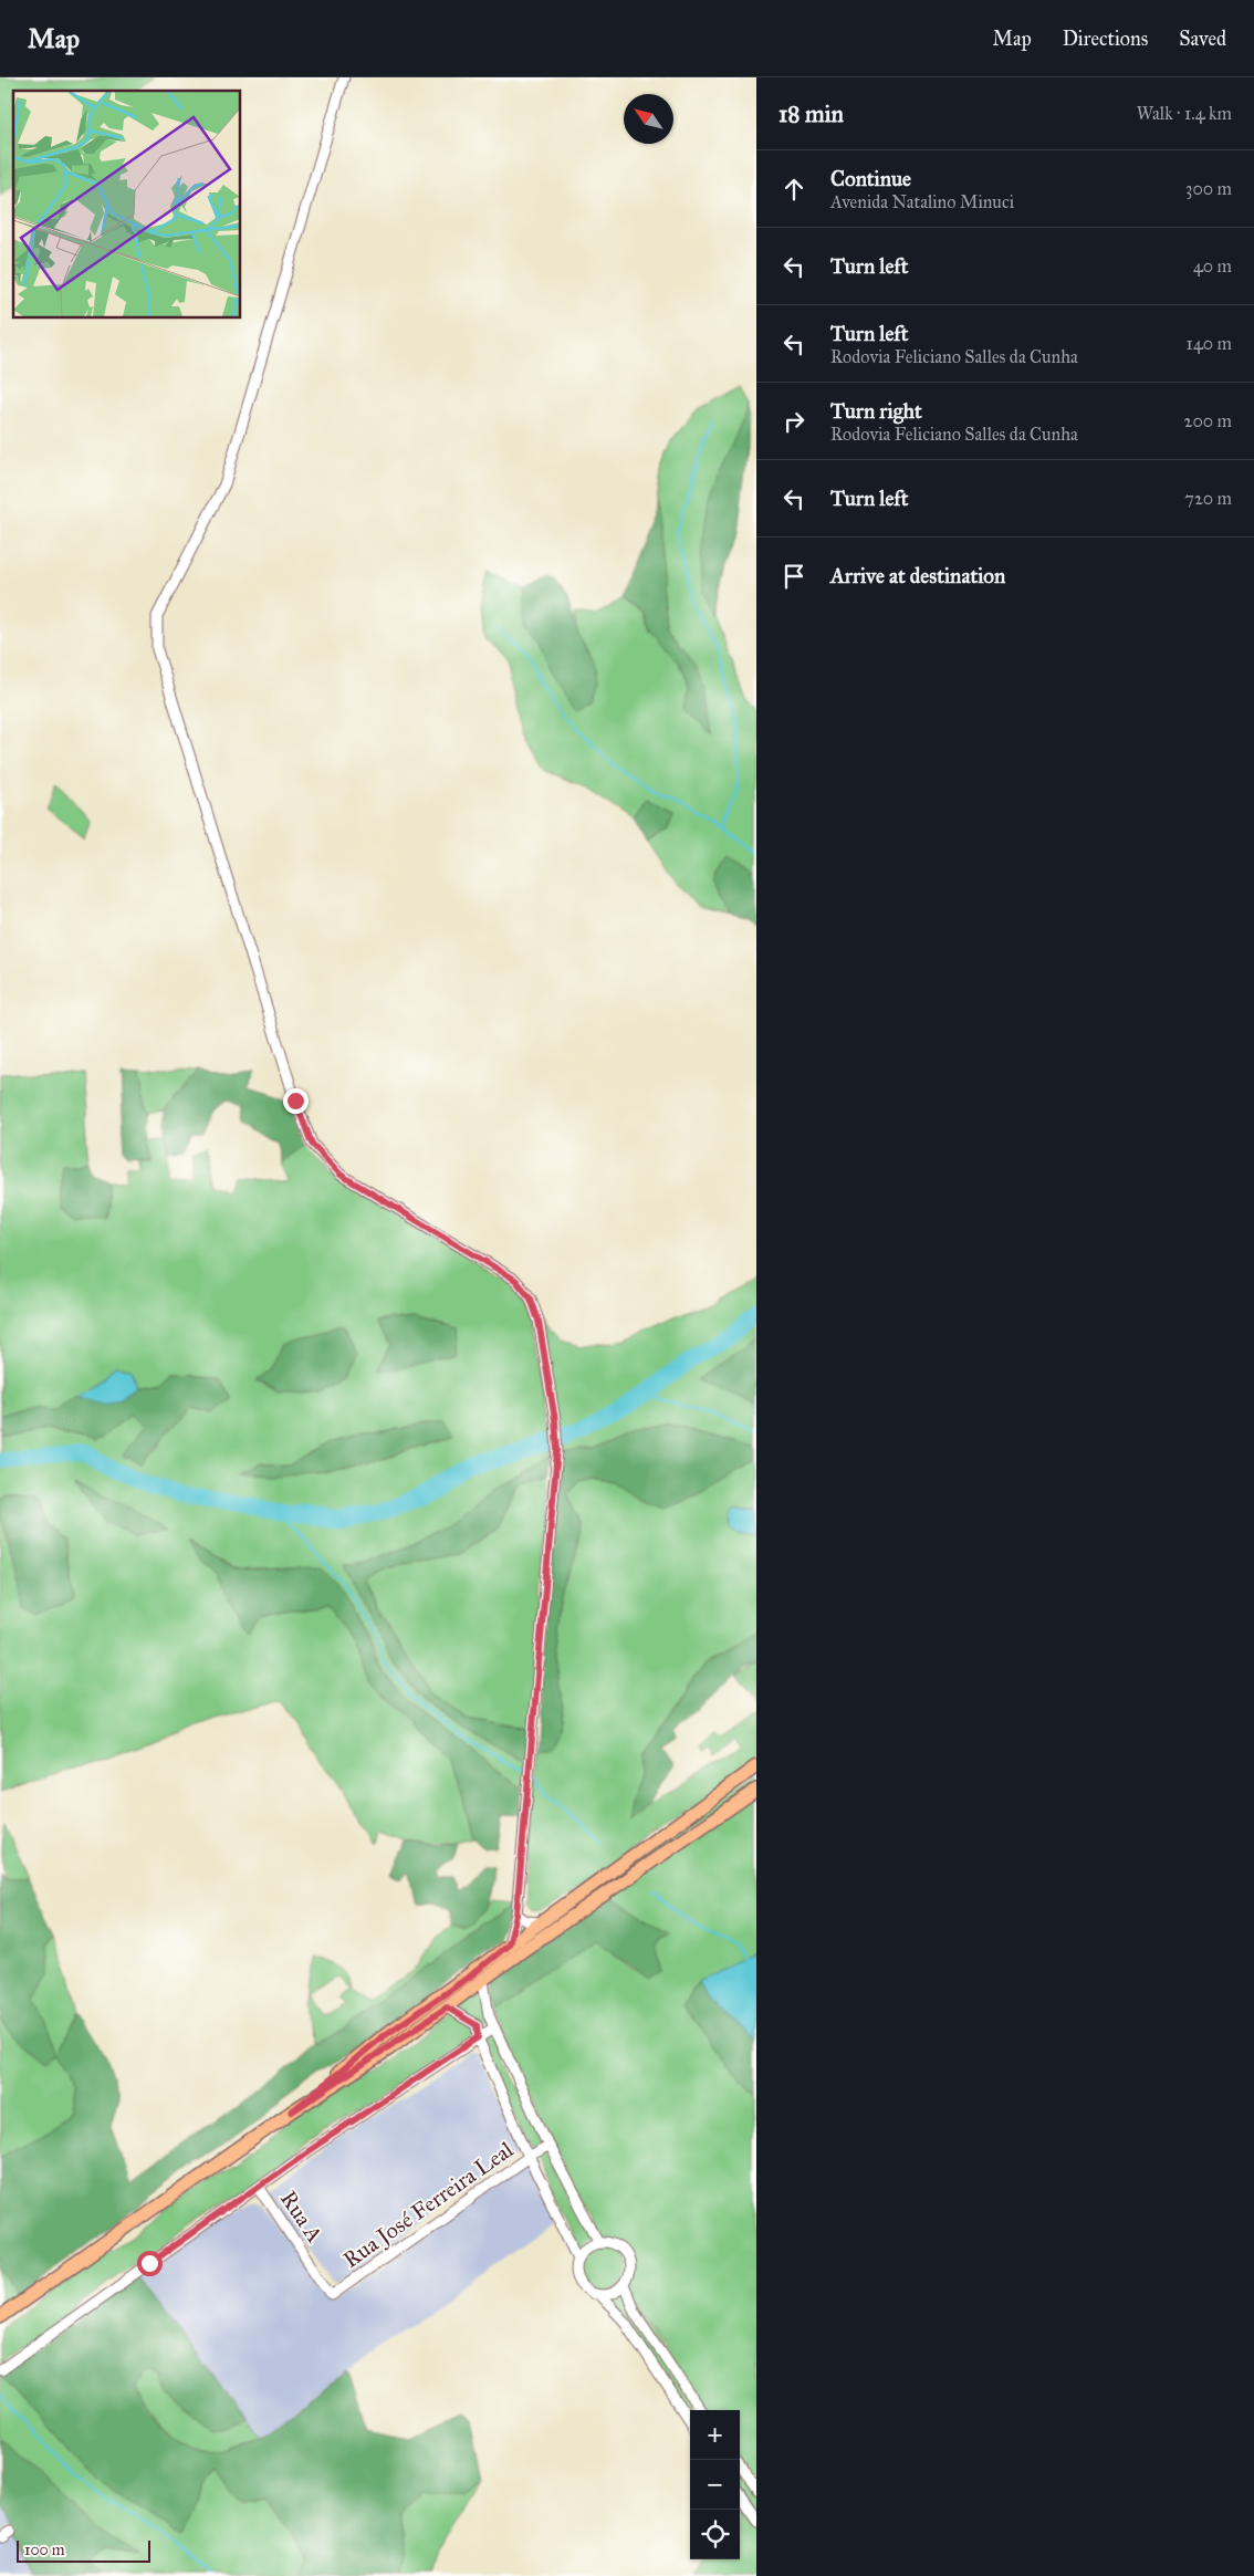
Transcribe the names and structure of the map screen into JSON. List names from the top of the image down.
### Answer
{
  "streets": {
    "street": ["Rua José Ferreira Leal", "Rua A"]
  },
  "crossings": [
    ["Rua José Ferreira Leal", "Rua A"]
  ],
  "scale_bar": "100 m",
  "north": "top left",
  "page": {
    "header": "Map",
    "nav": ["Map", "Directions", "Saved"],
    "heading": ["18 min", "Walk · 1.4 km"],
    "list": [
      ["Continue", "Avenida Natalino Minuci", "300 m"],
      ["Turn left", "40 m"],
      ["Turn left", "Rodovia Feliciano Salles da Cunha", "140 m"],
      ["Turn right", "Rodovia Feliciano Salles da Cunha", "200 m"],
      ["Turn left", "720 m"],
      "Arrive at destination"
    ],
    "map_buttons": ["+", "−"],
    "scale": "100 m"
  }
}
